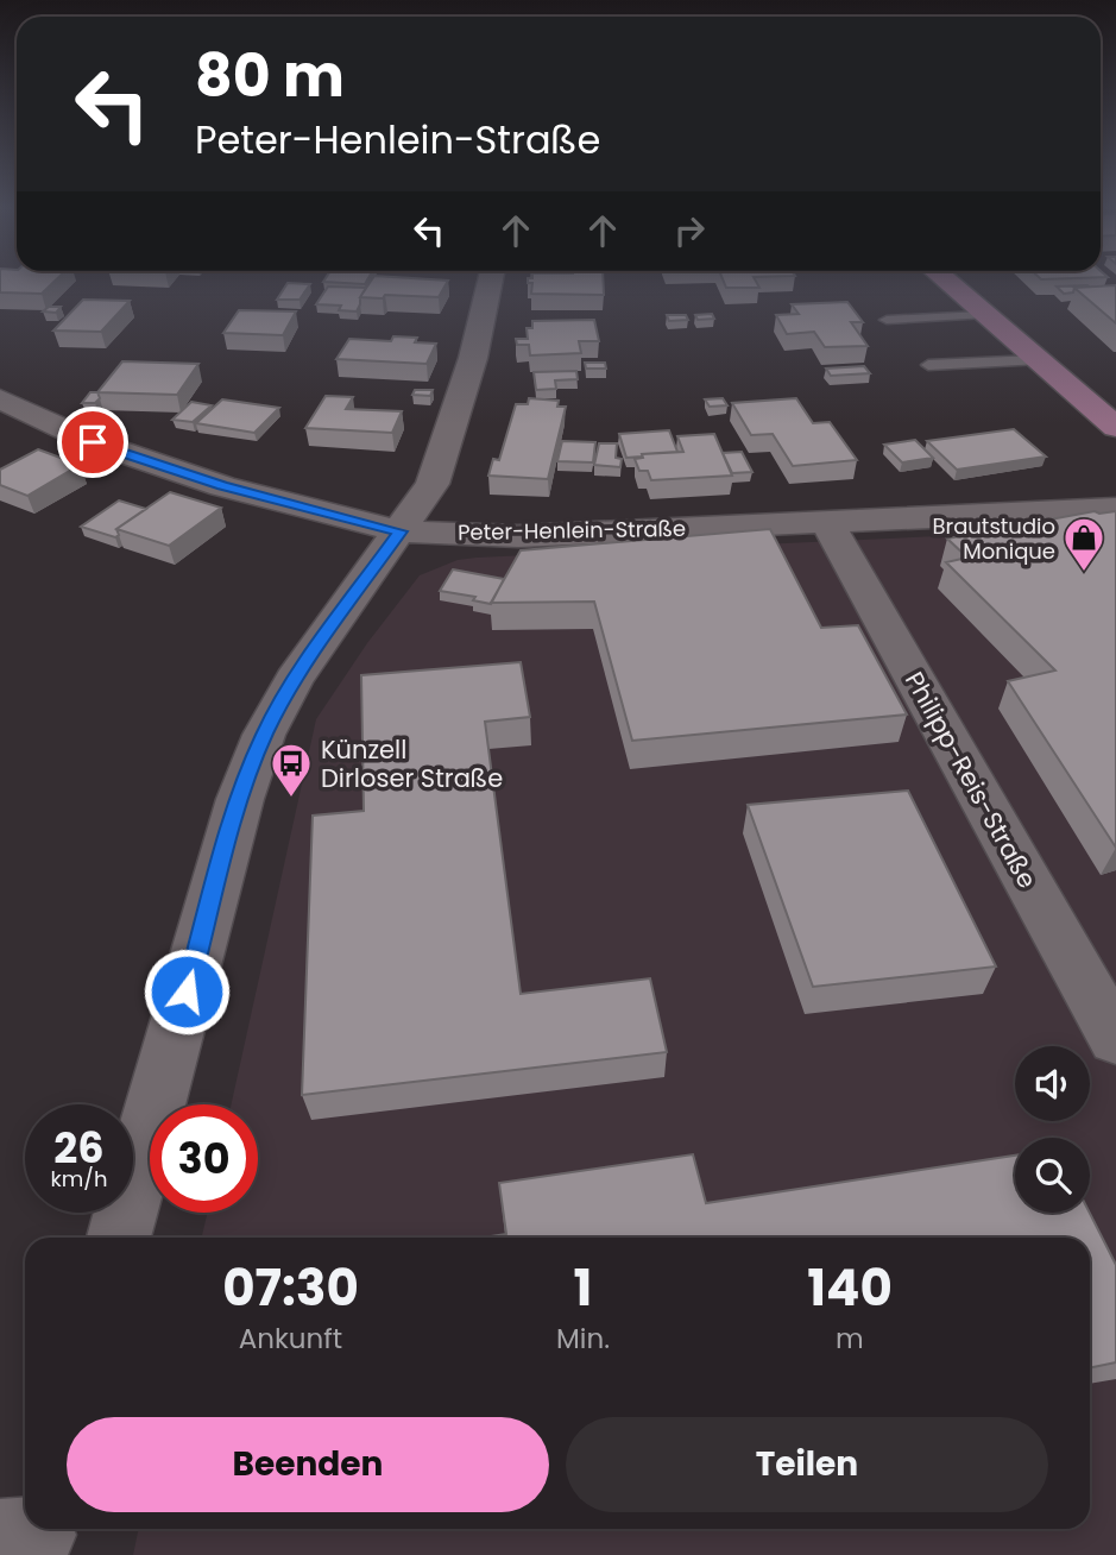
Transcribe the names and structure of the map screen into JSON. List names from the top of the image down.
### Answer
{
  "streets": {
    "street": ["Peter-Henlein-Straße", "Philipp-Reis-Straße"]
  },
  "crossings": [
    ["Peter-Henlein-Straße", "Philipp-Reis-Straße"]
  ],
  "places": {
    "shop": ["Brautstudio Monique"],
    "bus stop": ["Künzell Dirloser Straße"]
  },
  "page": {
    "turn": ["80 m", "Peter-Henlein-Straße"],
    "speed": "26 km/h",
    "limit": "30",
    "eta": [
      "07:30",
      "Ankunft",
      "1",
      "Min.",
      "140",
      "m"
    ],
    "buttons": ["Beenden", "Teilen"]
  }
}
